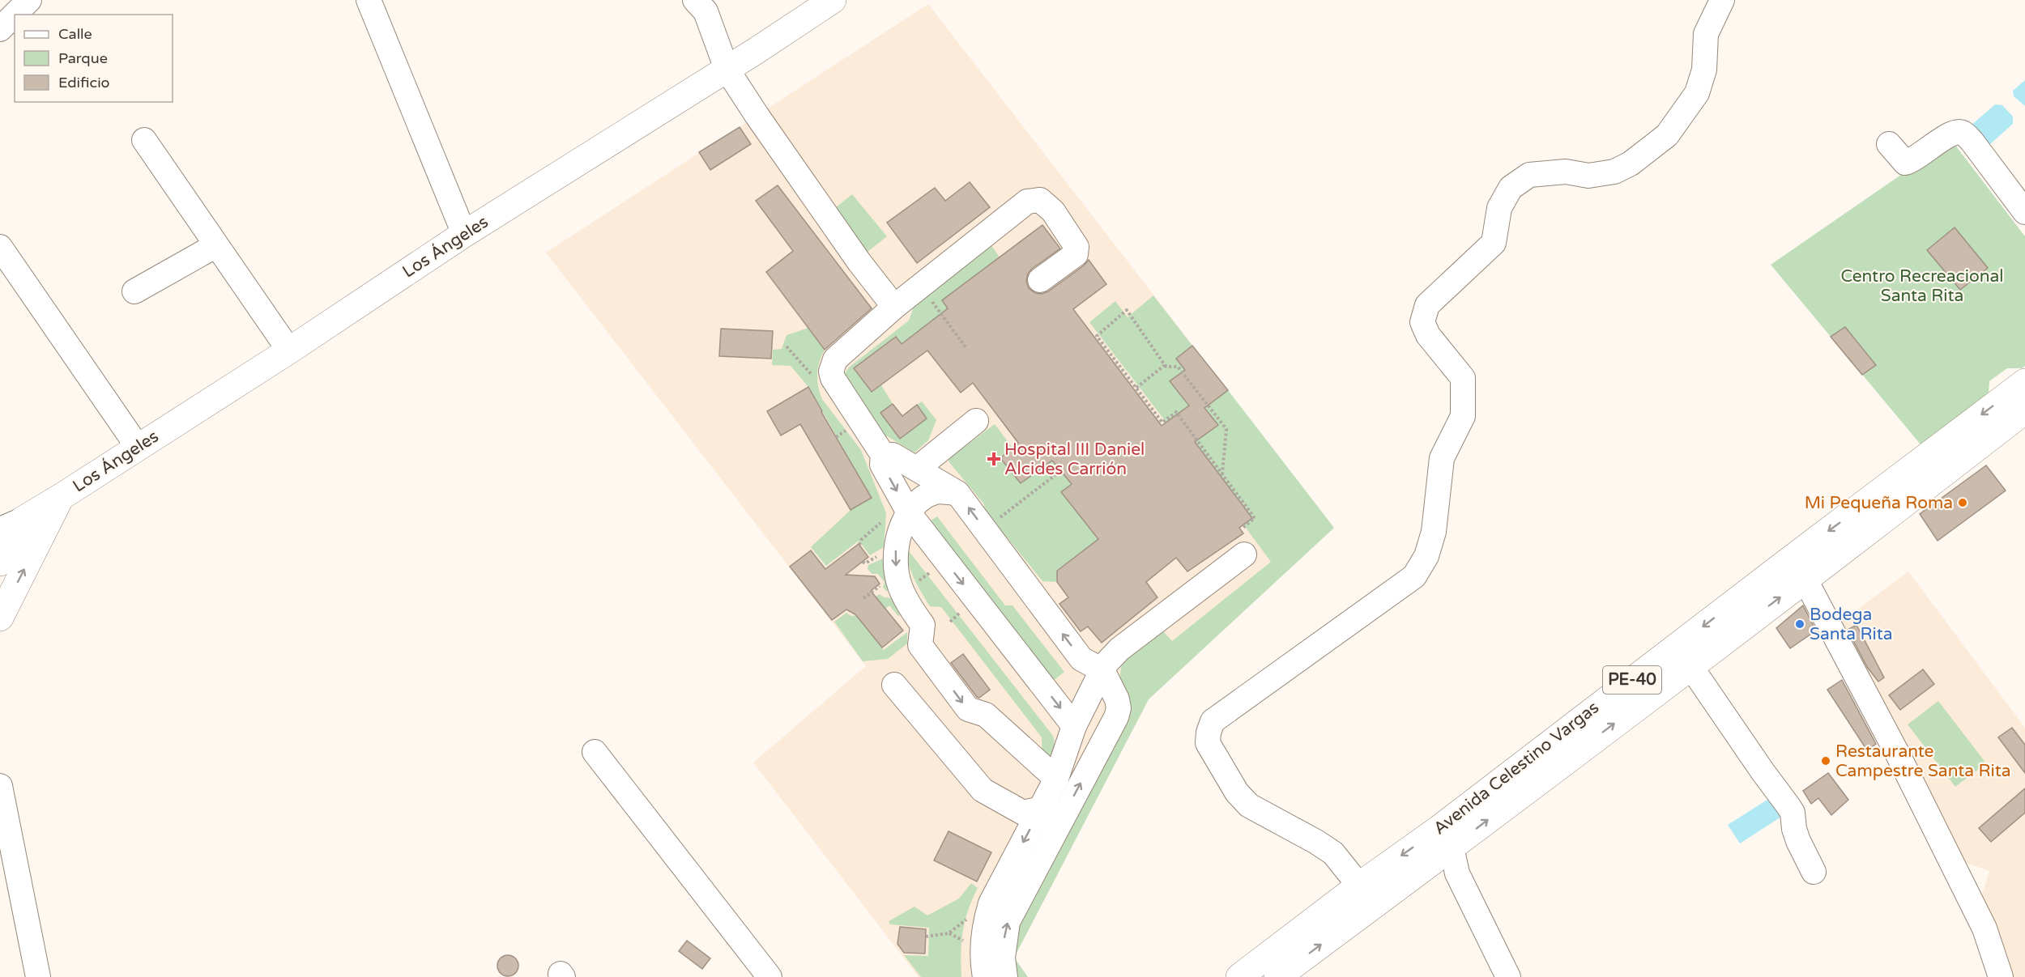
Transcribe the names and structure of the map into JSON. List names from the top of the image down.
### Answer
{
  "streets": {
    "main road": ["Los Ángeles", "PE-40", "Avenida Celestino Vargas"]
  },
  "parks": ["Centro Recreacional Santa Rita"],
  "places": {
    "health": ["Hospital III Daniel Alcides Carrión"],
    "other": ["Mi Pequeña Roma", "Bodega Santa Rita", "Restaurante Campestre Santa Rita"]
  },
  "legend": ["Calle", "Parque", "Edificio"]
}
